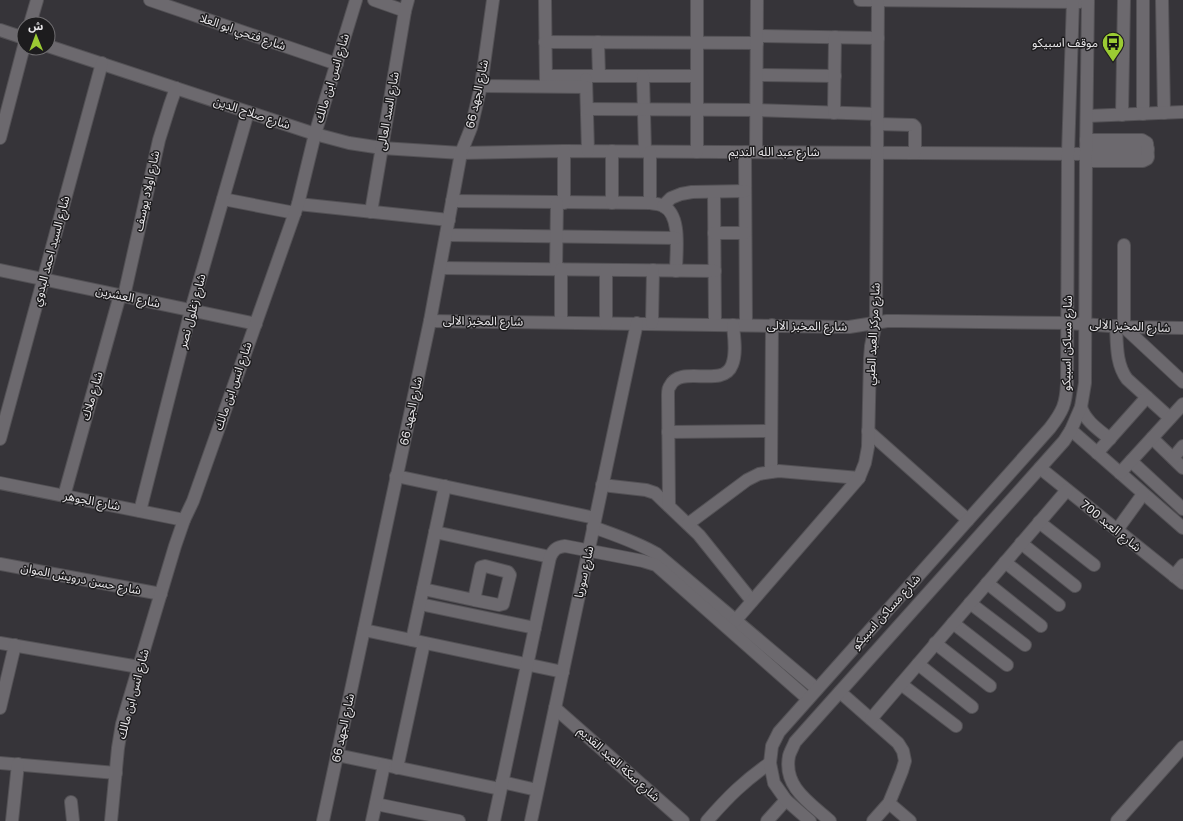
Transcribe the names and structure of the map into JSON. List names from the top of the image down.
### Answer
{
  "streets": {
    "street": [
      "شارع فتحي ابو العلا",
      "شارع انس ابن مالك",
      "شارع الجهد 66",
      "شارع السد العالى",
      "شارع صلاح الدين",
      "شارع عبد الله النديم",
      "شارع اولاد يوسف",
      "شارع السيد احمد البدوي",
      "شارع العشرين",
      "شارع زغلول نصر",
      "شارع المخبز الالى",
      "شارع مركز العبد الطبي",
      "شارع مساكن اسبيكو",
      "شارع ملاك",
      "شارع الجوهر",
      "شارع العبد 700",
      "شارع سوريا",
      "شارع حسن درويش الموان",
      "شارع سكة العبد القديم"
    ]
  },
  "crossings": [
    ["شارع فتحي ابو العلا", "شارع انس ابن مالك"],
    ["شارع انس ابن مالك", "شارع صلاح الدين"],
    ["شارع انس ابن مالك", "شارع العشرين"],
    ["شارع انس ابن مالك", "شارع الجوهر"],
    ["شارع انس ابن مالك", "شارع حسن درويش الموان"],
    ["شارع الجهد 66", "شارع صلاح الدين"],
    ["شارع الجهد 66", "شارع عبد الله النديم"],
    ["شارع الجهد 66", "شارع المخبز الالى"],
    ["شارع السد العالى", "شارع صلاح الدين"],
    ["شارع صلاح الدين", "شارع عبد الله النديم"],
    ["شارع صلاح الدين", "شارع اولاد يوسف"],
    ["شارع صلاح الدين", "شارع السيد احمد البدوي"],
    ["شارع صلاح الدين", "شارع زغلول نصر"],
    ["شارع عبد الله النديم", "شارع مركز العبد الطبي"],
    ["شارع عبد الله النديم", "شارع مساكن اسبيكو"],
    ["شارع اولاد يوسف", "شارع العشرين"],
    ["شارع اولاد يوسف", "شارع ملاك"],
    ["شارع السيد احمد البدوي", "شارع العشرين"],
    ["شارع العشرين", "شارع زغلول نصر"],
    ["شارع العشرين", "شارع ملاك"],
    ["شارع زغلول نصر", "شارع الجوهر"],
    ["شارع المخبز الالى", "شارع مركز العبد الطبي"],
    ["شارع المخبز الالى", "شارع مساكن اسبيكو"],
    ["شارع المخبز الالى", "شارع سوريا"],
    ["شارع مساكن اسبيكو", "شارع العبد 700"],
    ["شارع ملاك", "شارع الجوهر"],
    ["شارع سوريا", "شارع سكة العبد القديم"]
  ],
  "places": {
    "bus stop": ["موقف اسبيكو"]
  },
  "north": "top"
}
